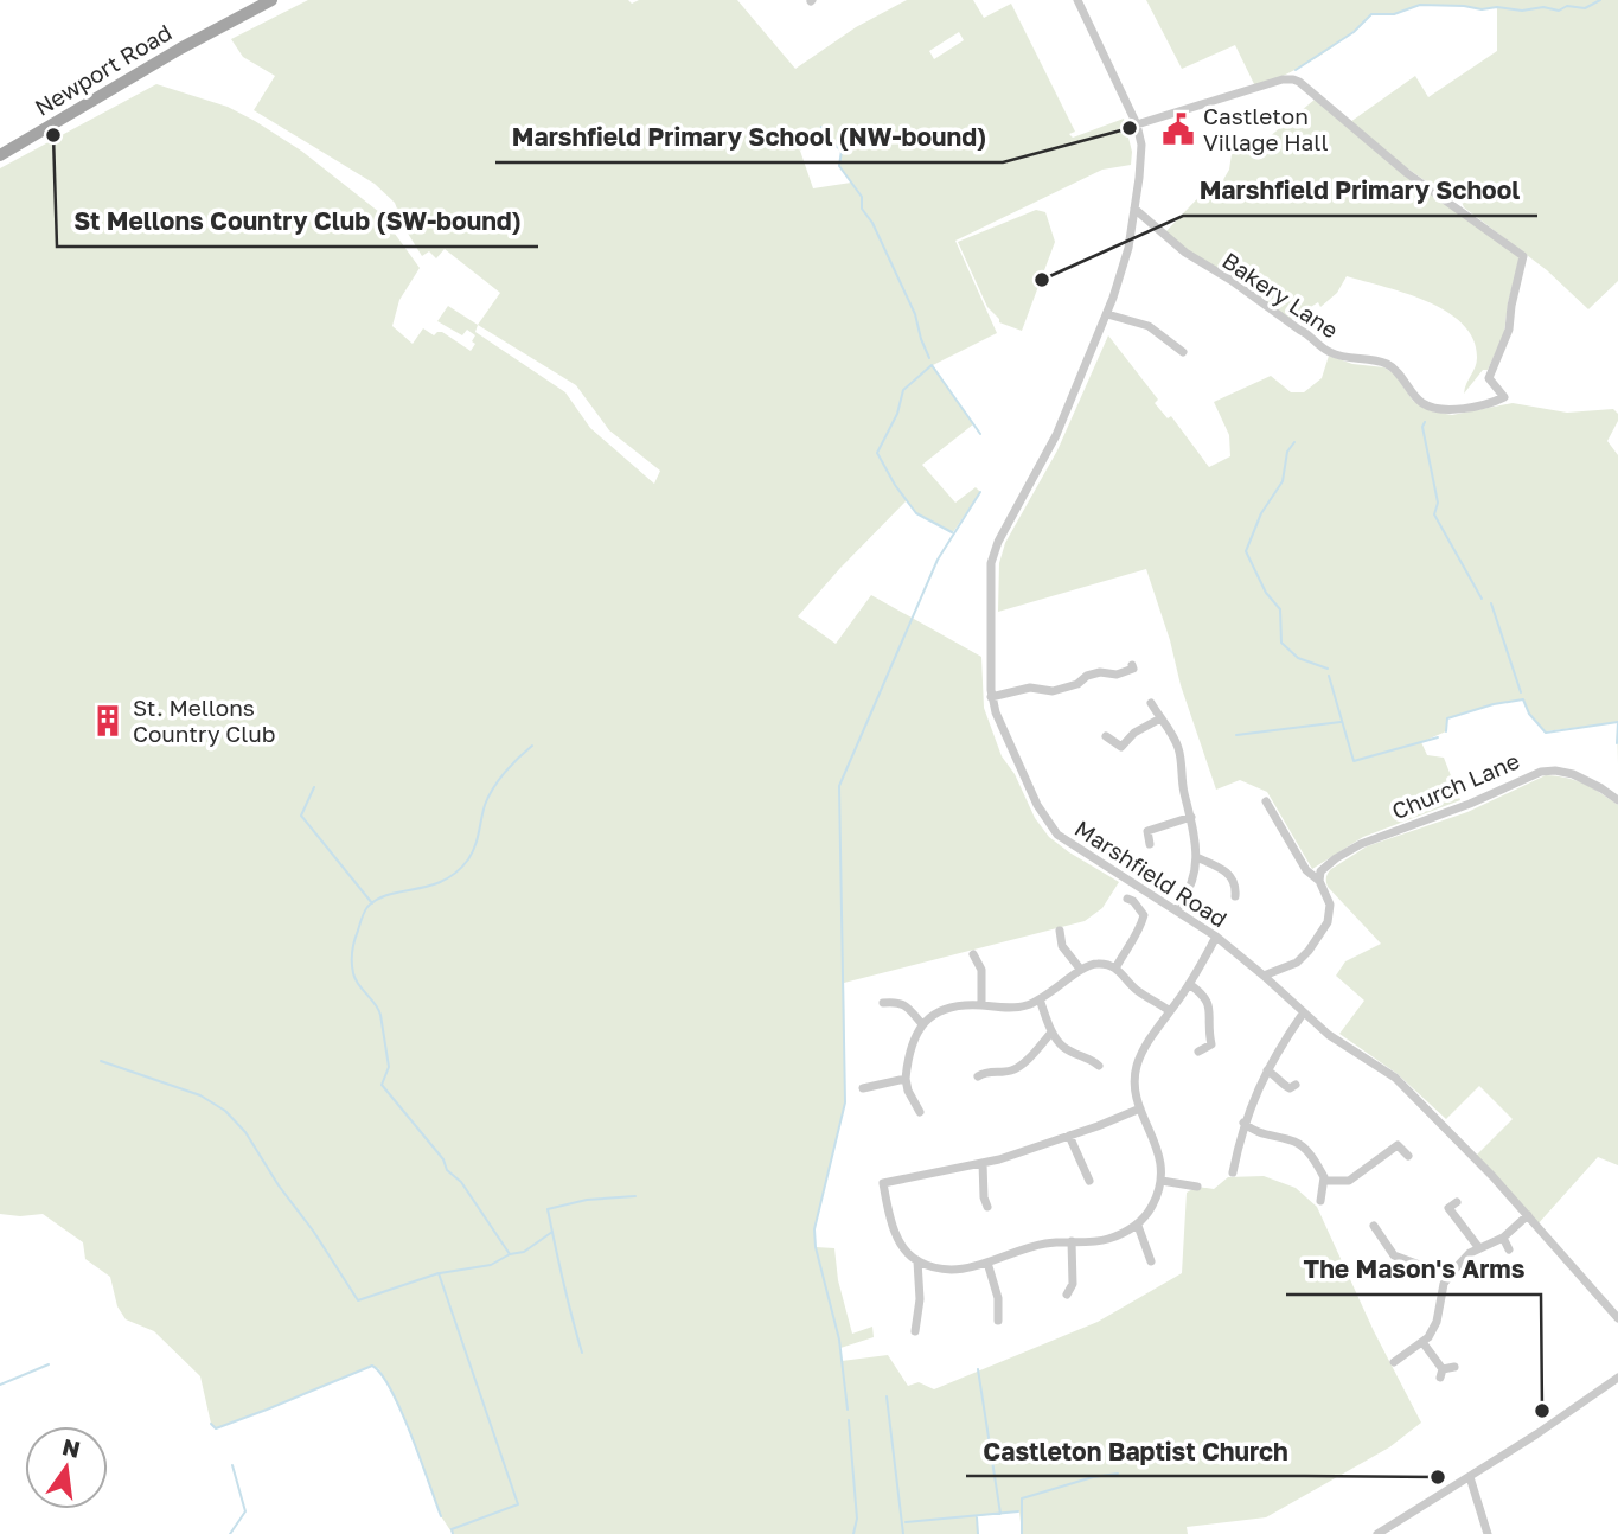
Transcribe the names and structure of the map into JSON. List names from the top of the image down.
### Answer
{
  "streets": {
    "main road": ["Newport Road"],
    "street": ["Bakery Lane", "Church Lane", "Marshfield Road"]
  },
  "crossings": [
    ["Bakery Lane", "Marshfield Road"]
  ],
  "places": {
    "other": [
      "Marshfield Primary School (NW-bound)",
      "St Mellons Country Club (SW-bound)",
      "Marshfield Primary School",
      "The Mason's Arms",
      "Castleton Baptist Church"
    ],
    "public building": ["Castleton Village Hall"],
    "building": ["St. Mellons Country Club"]
  },
  "north": "top"
}
